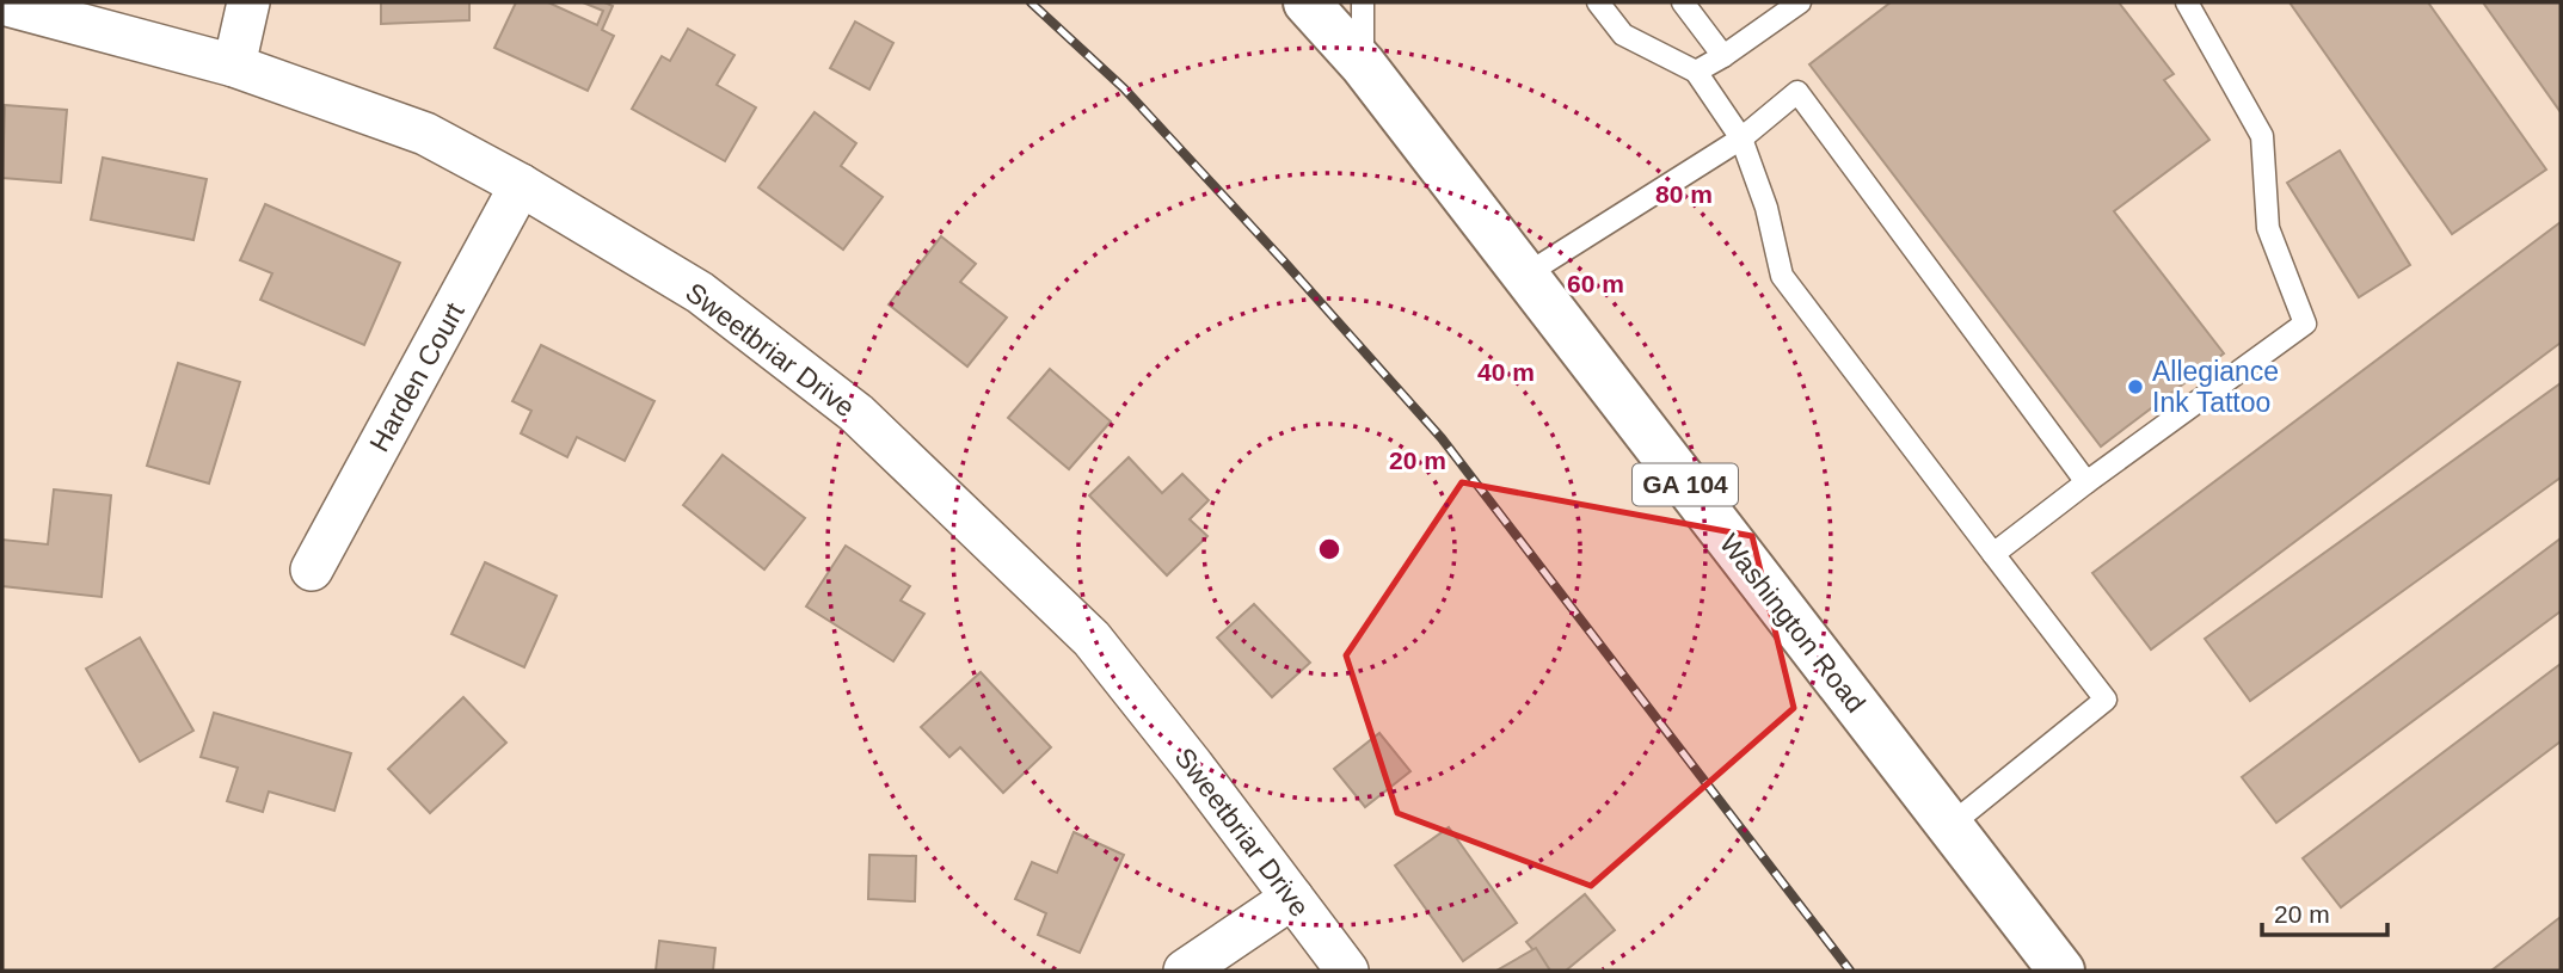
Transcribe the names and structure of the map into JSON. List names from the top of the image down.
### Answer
{
  "streets": {
    "main road": ["GA 104", "Washington Road"],
    "street": ["Sweetbriar Drive", "Harden Court"]
  },
  "crossings": [
    ["Sweetbriar Drive", "Harden Court"]
  ],
  "places": ["Allegiance Ink Tattoo"],
  "scale_bar": "20 m",
  "rings": [
    "80 m",
    "60 m",
    "40 m",
    "20 m"
  ]
}
